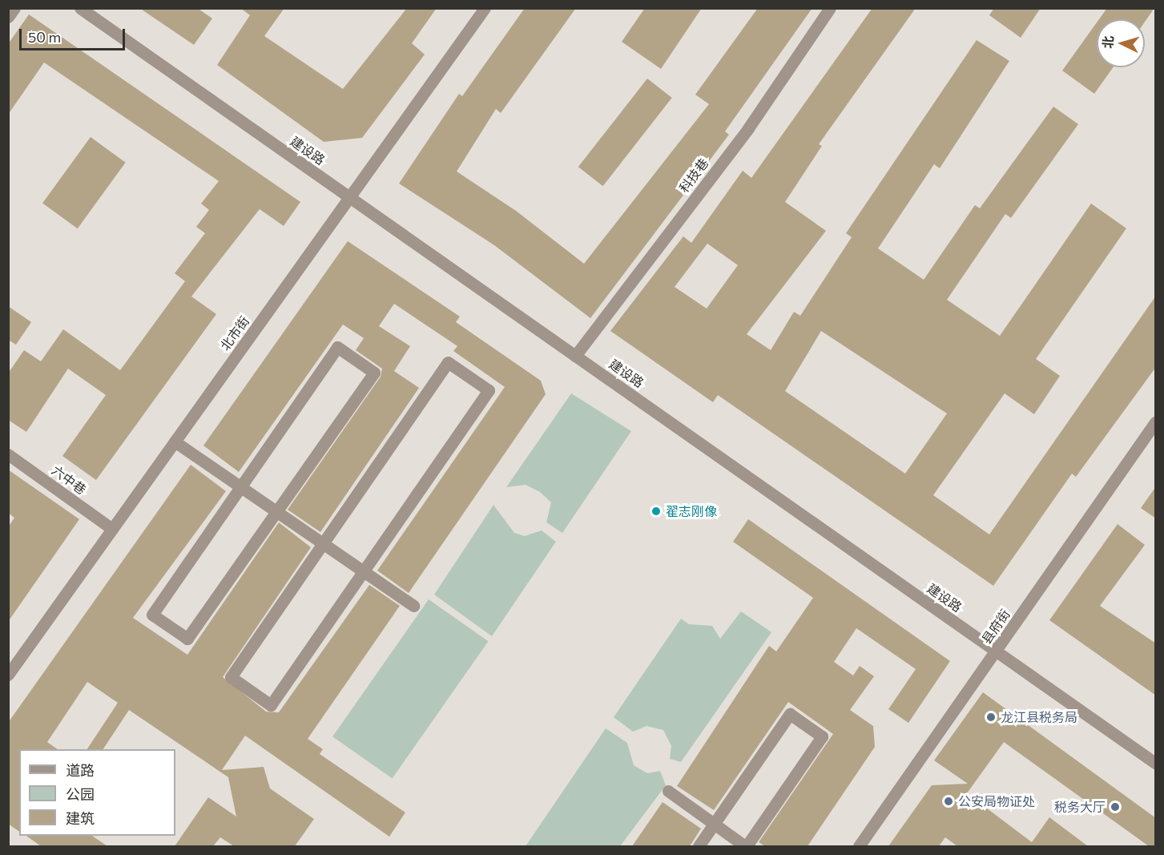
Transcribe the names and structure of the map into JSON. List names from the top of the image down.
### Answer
{
  "streets": {
    "street": [
      "建设路",
      "科技巷",
      "北市街",
      "六中巷",
      "县府街"
    ]
  },
  "crossings": [
    ["建设路", "科技巷"],
    ["建设路", "北市街"],
    ["建设路", "县府街"],
    ["北市街", "六中巷"]
  ],
  "places": [
    "翟志刚像",
    "龙江县税务局",
    "公安局物证处",
    "税务大厅"
  ],
  "legend": ["道路", "公园", "建筑"],
  "scale_bar": "50 m",
  "north": "left"
}
